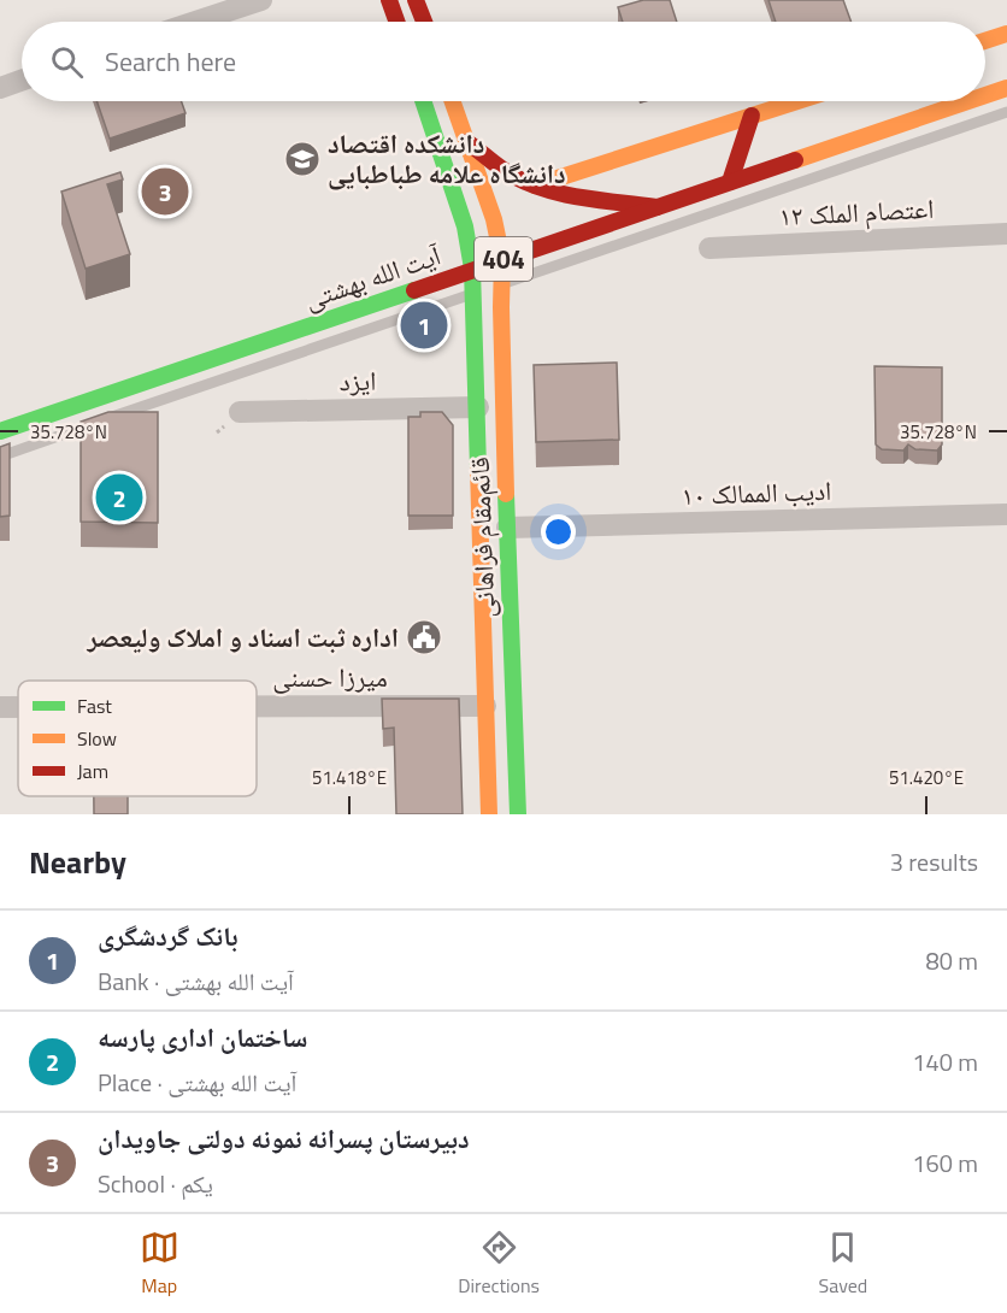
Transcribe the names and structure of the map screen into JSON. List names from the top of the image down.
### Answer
{
  "streets": {
    "main road": ["404", "آیت الله بهشتی", "قائم‌مقام فراهانی"],
    "street": [
      "اعتصام الملک ۱۲",
      "ایزد",
      "ادیب الممالک ۱۰",
      "میرزا حسنی"
    ]
  },
  "crossings": [
    ["آیت الله بهشتی", "قائم‌مقام فراهانی"],
    ["ایزد", "قائم‌مقام فراهانی"],
    ["ادیب الممالک ۱۰", "قائم‌مقام فراهانی"],
    ["قائم‌مقام فراهانی", "میرزا حسنی"]
  ],
  "places": {
    "school or university": ["دانشکده اقتصاد دانشگاه علامه طباطبایی"],
    "public building": ["اداره ثبت اسناد و املاک ولیعصر"]
  },
  "legend": ["Fast", "Slow", "Jam"],
  "page": {
    "search": "Search here",
    "pins": ["3", "1", "2"],
    "heading": ["Nearby", "3 results"],
    "list": [
      {
        "mark": "1",
        "name": "بانک گردشگری",
        "note": "Bank · آیت الله بهشتی",
        "value": "80 m"
      },
      {
        "mark": "2",
        "name": "ساختمان اداری پارسه",
        "note": "Place · آیت الله بهشتی",
        "value": "140 m"
      },
      {
        "mark": "3",
        "name": "دبيرستان پسرانه نمونه دولتی جاويدان",
        "note": "School · یکم",
        "value": "160 m"
      }
    ],
    "nav": ["Map", "Directions", "Saved"]
  },
  "coordinates": ["35.728°N", "51.418°E", "51.420°E"]
}
